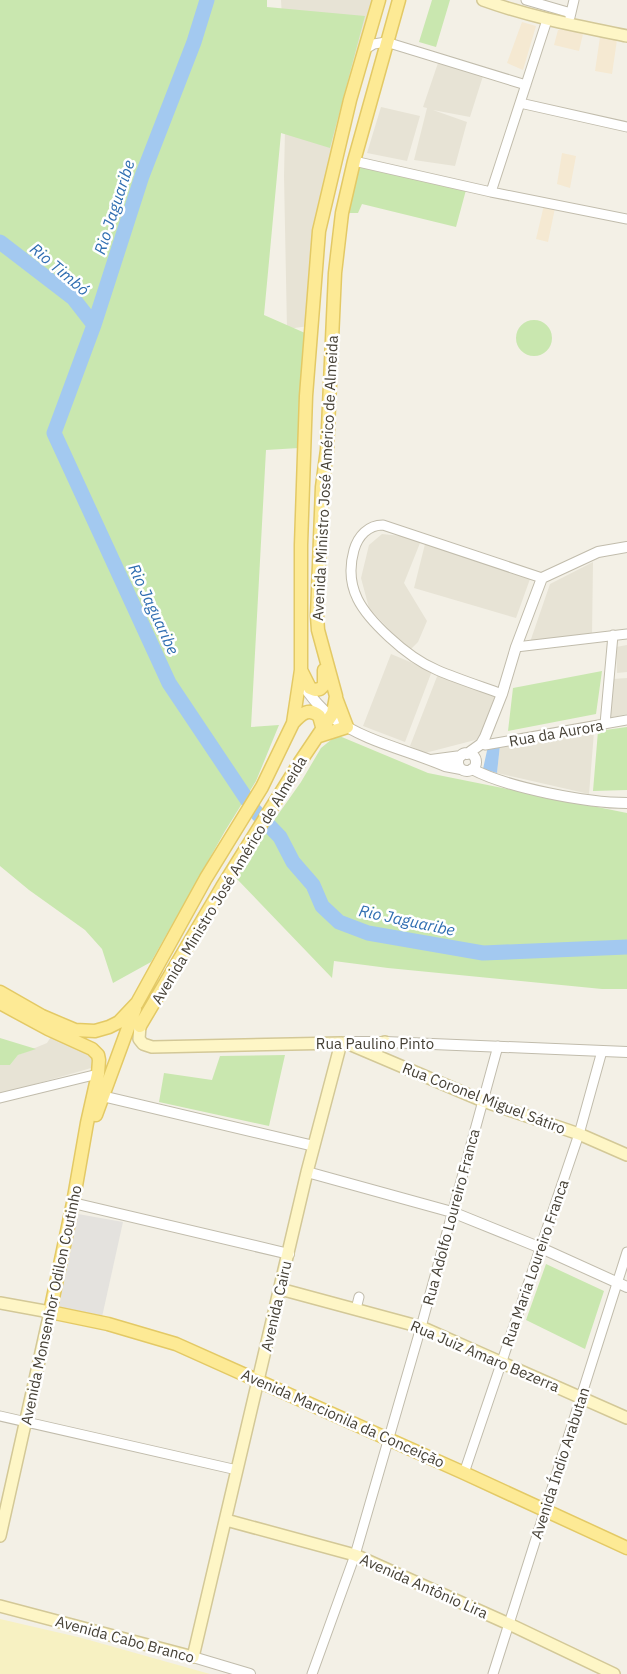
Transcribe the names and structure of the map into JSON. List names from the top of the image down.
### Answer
{
  "streets": {
    "main road": [
      "Avenida Ministro José Américo de Almeida",
      "Rua Paulino Pinto",
      "Rua Coronel Miguel Sátiro",
      "Avenida Monsenhor Odilon Coutinho",
      "Avenida Cairu",
      "Rua Juiz Amaro Bezerra",
      "Avenida Marcionila da Conceição",
      "Avenida Antônio Lira",
      "Avenida Cabo Branco"
    ],
    "street": [
      "Rua da Aurora",
      "Rua Adolfo Loureiro Franca",
      "Rua Maria Loureiro Franca",
      "Avenida Índio Arabutan"
    ]
  },
  "crossings": [
    ["Avenida Ministro José Américo de Almeida", "Rua Paulino Pinto"],
    ["Rua Paulino Pinto", "Rua Coronel Miguel Sátiro"],
    ["Rua Paulino Pinto", "Rua Adolfo Loureiro Franca"],
    ["Rua Paulino Pinto", "Rua Maria Loureiro Franca"],
    ["Rua Paulino Pinto", "Avenida Cairu"],
    ["Rua Coronel Miguel Sátiro", "Rua Adolfo Loureiro Franca"],
    ["Rua Coronel Miguel Sátiro", "Rua Maria Loureiro Franca"],
    ["Rua Coronel Miguel Sátiro", "Avenida Cairu"],
    ["Rua Adolfo Loureiro Franca", "Rua Juiz Amaro Bezerra"],
    ["Rua Adolfo Loureiro Franca", "Avenida Marcionila da Conceição"],
    ["Rua Adolfo Loureiro Franca", "Avenida Antônio Lira"],
    ["Rua Maria Loureiro Franca", "Rua Juiz Amaro Bezerra"],
    ["Rua Maria Loureiro Franca", "Avenida Marcionila da Conceição"],
    ["Avenida Monsenhor Odilon Coutinho", "Avenida Marcionila da Conceição"],
    ["Avenida Cairu", "Rua Juiz Amaro Bezerra"],
    ["Avenida Cairu", "Avenida Marcionila da Conceição"],
    ["Avenida Cairu", "Avenida Antônio Lira"],
    ["Avenida Cairu", "Avenida Cabo Branco"],
    ["Rua Juiz Amaro Bezerra", "Avenida Índio Arabutan"],
    ["Avenida Marcionila da Conceição", "Avenida Índio Arabutan"],
    ["Avenida Índio Arabutan", "Avenida Antônio Lira"]
  ],
  "water": ["Rio Jaguaribe", "Rio Timbó"]
}
